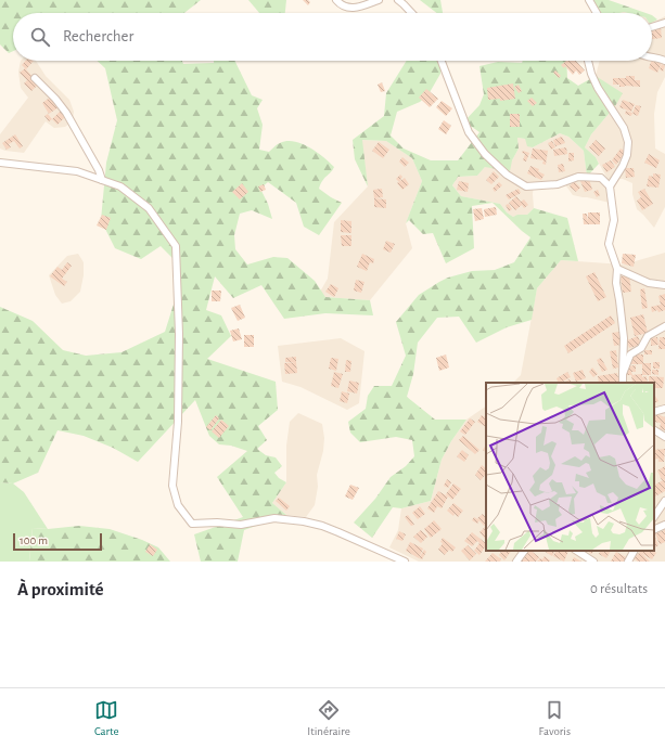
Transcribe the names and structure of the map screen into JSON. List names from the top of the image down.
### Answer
{
  "scale_bar": "100 m",
  "page": {
    "search": "Rechercher",
    "scale": "100 m",
    "heading": ["À proximité", "0 résultats"],
    "nav": ["Carte", "Itinéraire", "Favoris"]
  }
}
